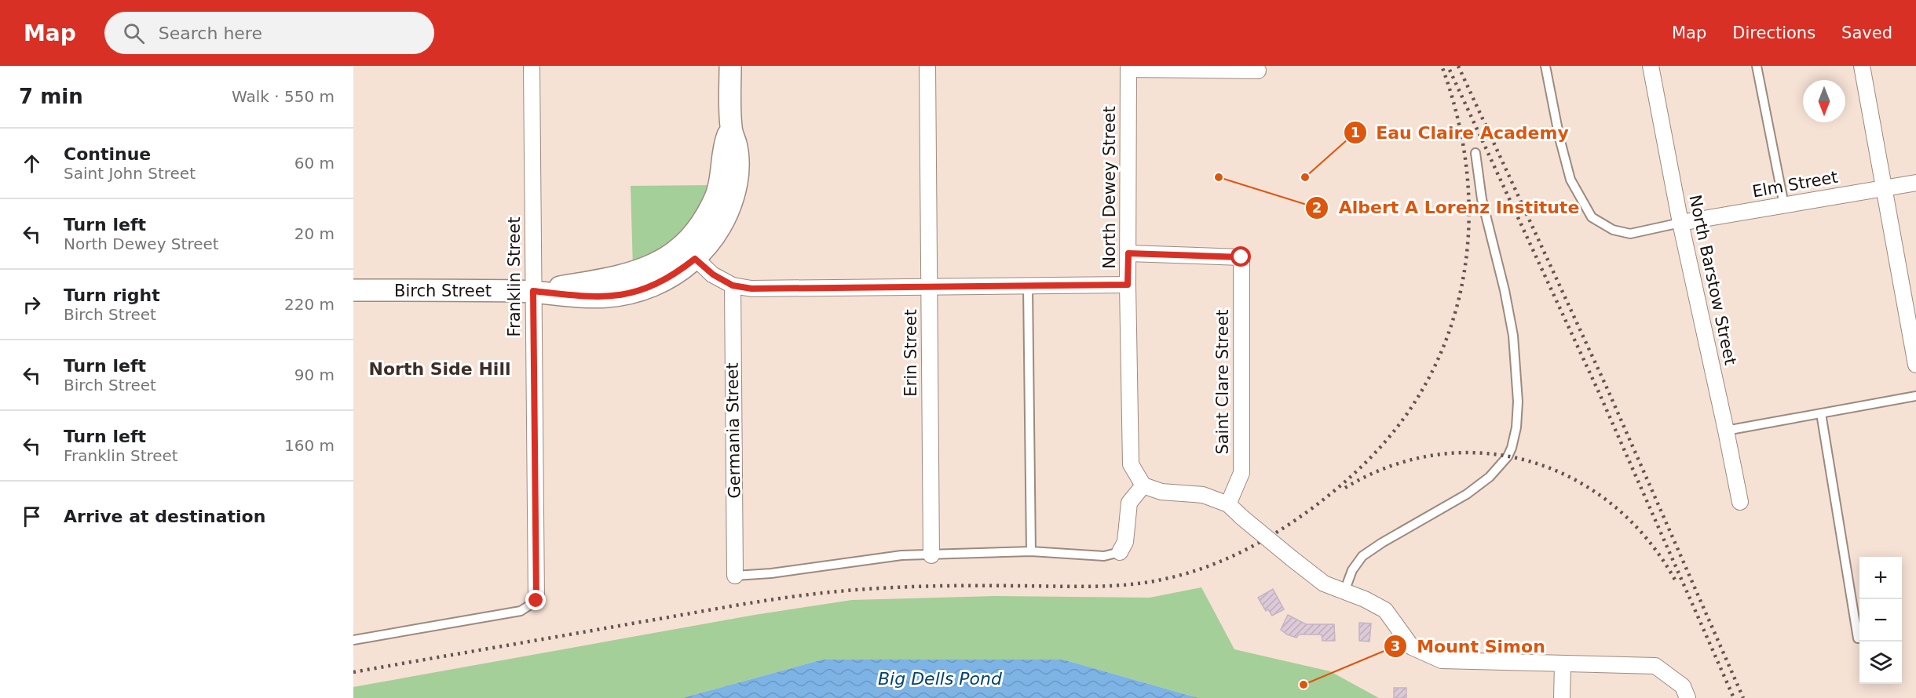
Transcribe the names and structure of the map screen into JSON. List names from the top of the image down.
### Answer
{
  "streets": {
    "main road": ["Birch Street"],
    "street": [
      "Elm Street",
      "North Dewey Street",
      "Franklin Street",
      "North Barstow Street",
      "Erin Street",
      "Saint Clare Street",
      "Germania Street"
    ]
  },
  "crossings": [
    ["Elm Street", "North Barstow Street"],
    ["North Dewey Street", "Saint Clare Street"],
    ["Franklin Street", "Birch Street"]
  ],
  "districts": ["North Side Hill"],
  "water": ["Big Dells Pond"],
  "places": ["Albert A Lorenz Institute", "Eau Claire Academy", "Mount Simon"],
  "north": "bottom",
  "page": {
    "header": "Map",
    "search": "Search here",
    "nav": ["Map", "Directions", "Saved"],
    "heading": ["7 min", "Walk · 550 m"],
    "list": [
      ["Continue", "Saint John Street", "60 m"],
      ["Turn left", "North Dewey Street", "20 m"],
      ["Turn right", "Birch Street", "220 m"],
      ["Turn left", "Birch Street", "90 m"],
      ["Turn left", "Franklin Street", "160 m"],
      "Arrive at destination"
    ],
    "map_buttons": ["+", "−"]
  }
}
